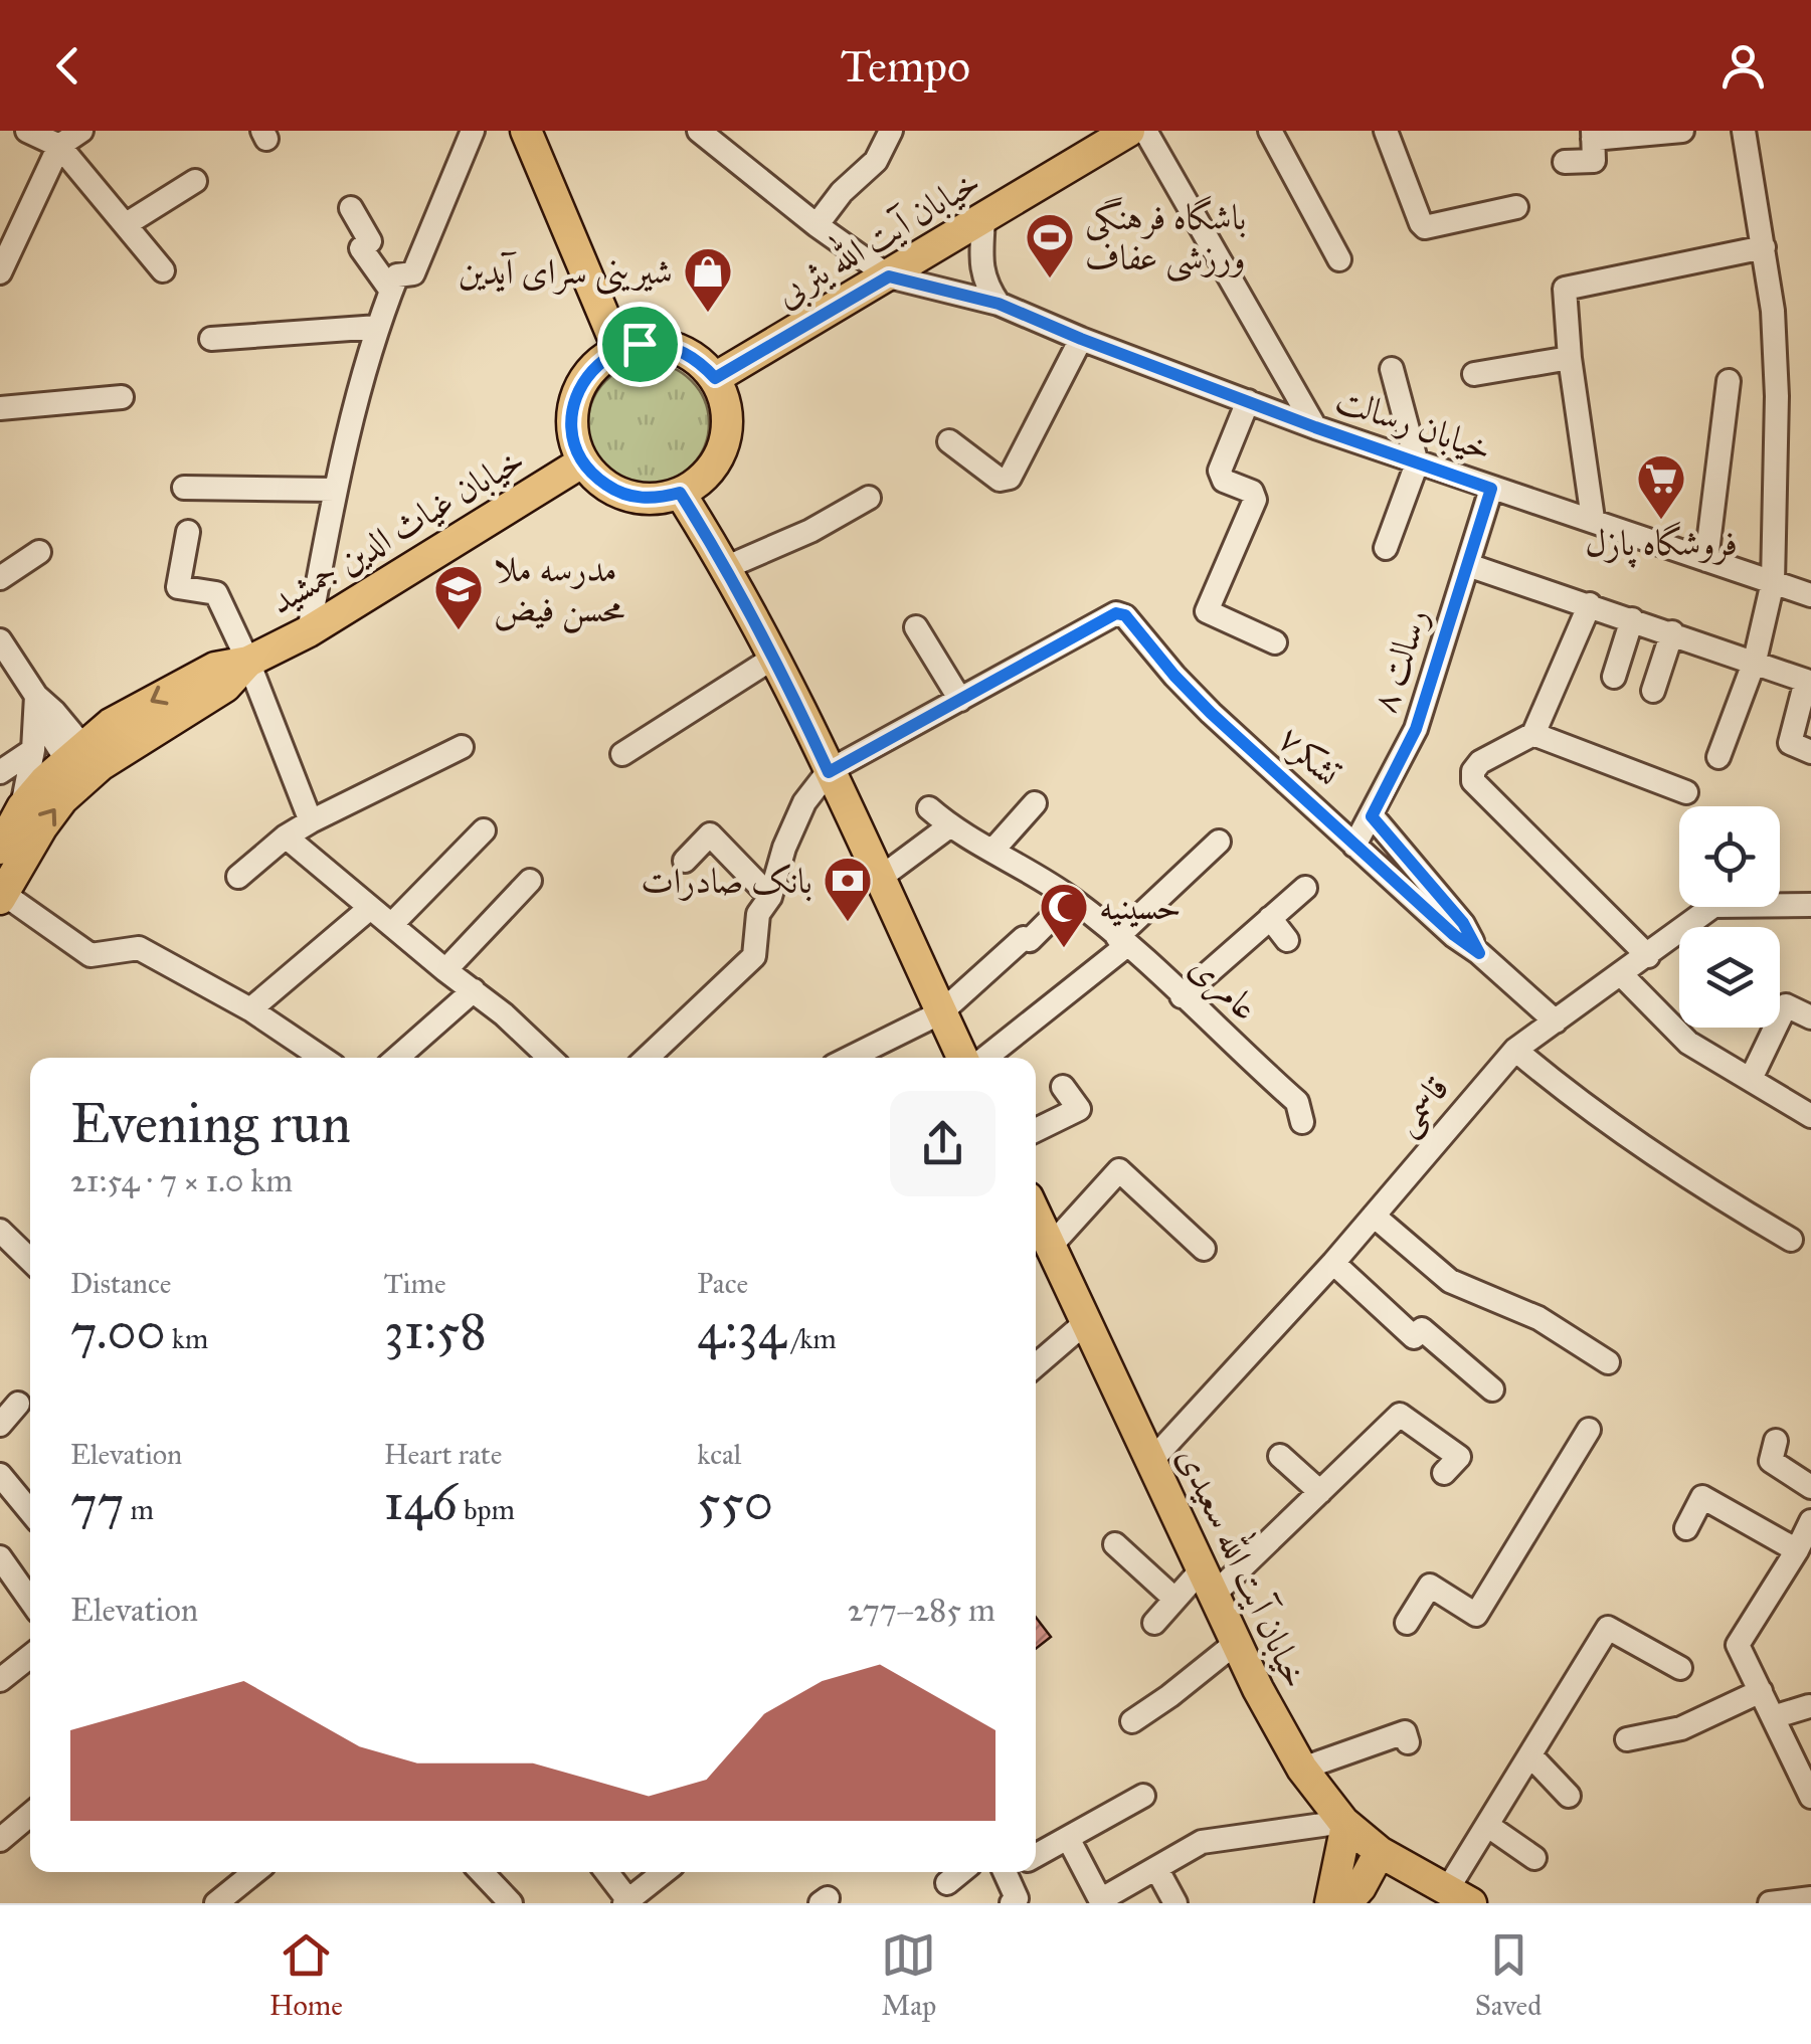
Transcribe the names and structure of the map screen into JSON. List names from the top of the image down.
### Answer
{
  "streets": {
    "main road": ["خیابان آیت الله یثربی", "خیابان غیاث الدین جمشید", "خیابان آیت الله سعیدی"],
    "street": [
      "خیابان رسالت",
      "رسالت ۸",
      "تشکر۷",
      "عامری",
      "قاسمی"
    ]
  },
  "crossings": [
    ["خیابان آیت الله یثربی", "خیابان رسالت"],
    ["خیابان آیت الله یثربی", "خیابان غیاث الدین جمشید"],
    ["خیابان رسالت", "رسالت ۸"],
    ["رسالت ۸", "تشکر۷"],
    ["تشکر۷", "قاسمی"],
    ["قاسمی", "خیابان آیت الله سعیدی"]
  ],
  "places": {
    "sports": ["باشگاه فرهنگی ورزشی عفاف"],
    "shop": ["شیرینی سرای آیدین"],
    "supermarket": ["فروشگاه پازل"],
    "school or university": ["مدرسه ملا محسن فیض"],
    "bank": ["بانک صادرات"],
    "mosque": ["حسینیه"]
  },
  "page": {
    "header": "Tempo",
    "heading": ["Evening run", "21:54 · 7 × 1.0 km"],
    "stats": [
      ["Distance", "7.00 km"],
      ["Time", "31:58"],
      ["Pace", "4:34 /km"],
      ["Elevation", "77 m"],
      ["Heart rate", "146 bpm"],
      ["kcal", "550"]
    ],
    "chart": ["Elevation", "277–285 m"],
    "tabs": ["Home", "Map", "Saved"]
  }
}
